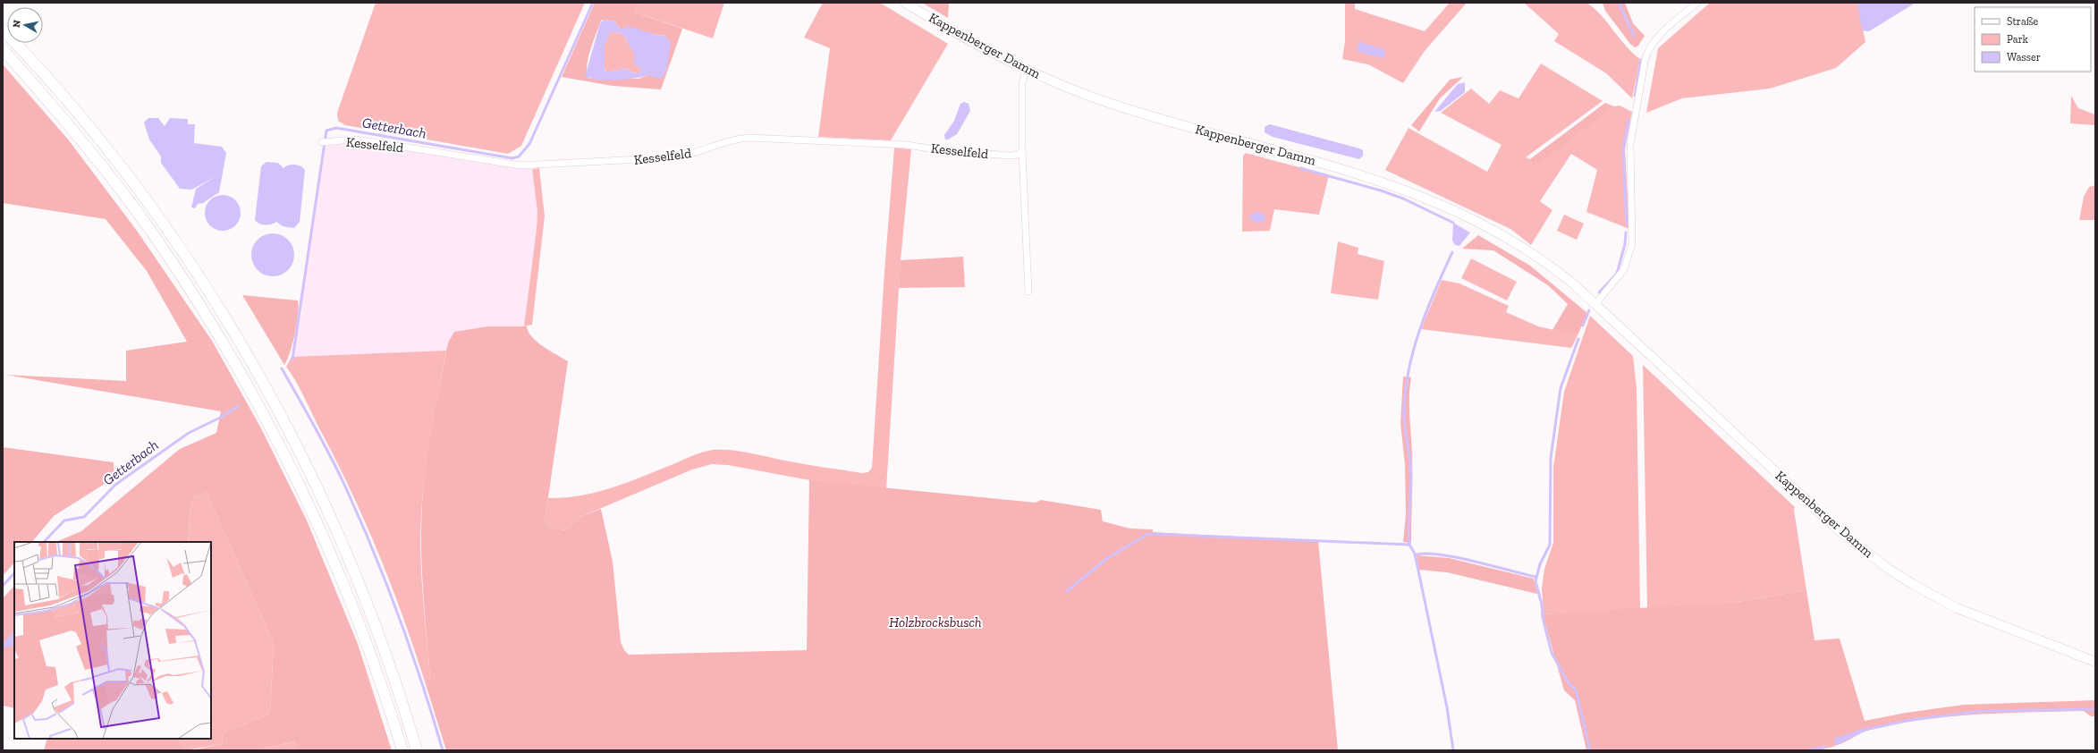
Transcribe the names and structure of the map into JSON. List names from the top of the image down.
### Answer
{
  "streets": {
    "main road": ["Kappenberger Damm"],
    "street": ["Kesselfeld"]
  },
  "water": ["Getterbach"],
  "parks": ["Holzbrocksbusch"],
  "legend": ["Straße", "Park", "Wasser"],
  "north": "left"
}
